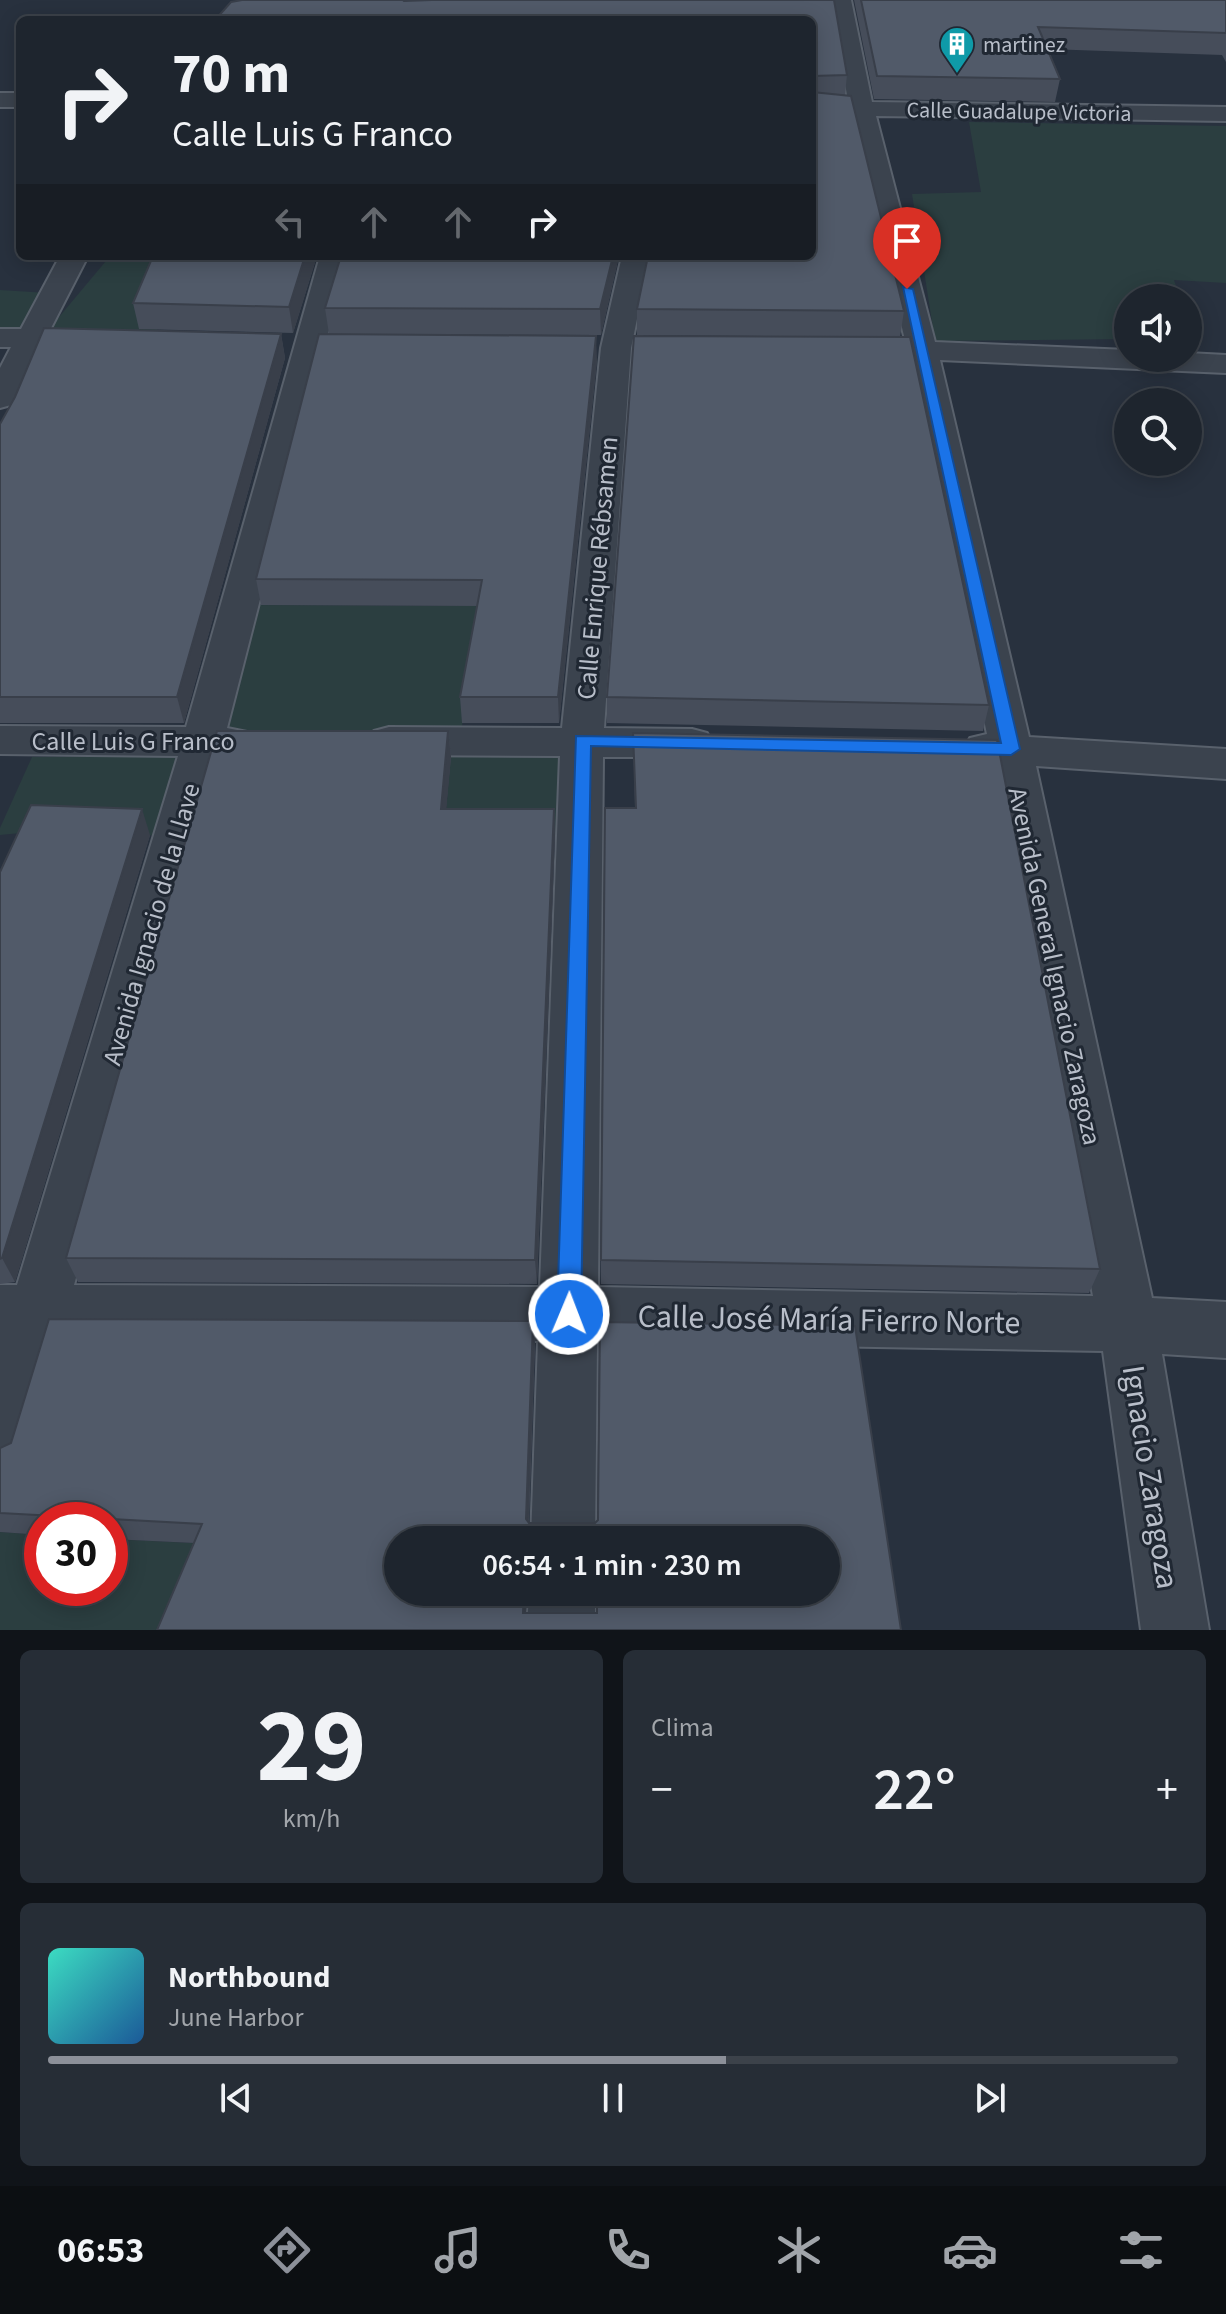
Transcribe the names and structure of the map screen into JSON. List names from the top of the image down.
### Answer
{
  "streets": {
    "street": [
      "Calle Guadalupe Victoria",
      "Calle Enrique Rébsamen",
      "Calle Luis G Franco",
      "Avenida Ignacio de la Llave",
      "Avenida General Ignacio Zaragoza",
      "Calle José María Fierro Norte",
      "Ignacio Zaragoza"
    ]
  },
  "crossings": [
    ["Calle Guadalupe Victoria", "Avenida General Ignacio Zaragoza"],
    ["Calle Enrique Rébsamen", "Calle José María Fierro Norte"],
    ["Calle Luis G Franco", "Avenida Ignacio de la Llave"],
    ["Avenida Ignacio de la Llave", "Calle José María Fierro Norte"],
    ["Avenida General Ignacio Zaragoza", "Calle José María Fierro Norte"],
    ["Avenida General Ignacio Zaragoza", "Ignacio Zaragoza"],
    ["Calle José María Fierro Norte", "Ignacio Zaragoza"]
  ],
  "places": {
    "building": ["martinez"]
  },
  "page": {
    "turn": ["70 m", "Calle Luis G Franco"],
    "limit": "30",
    "trip": "06:54 · 1 min · 230 m",
    "tile": [
      ["29", "km/h"],
      "Clima"
    ],
    "heat": ["−", "22°", "+"],
    "song": ["Northbound", "June Harbor"],
    "tabs": "06:53"
  }
}
